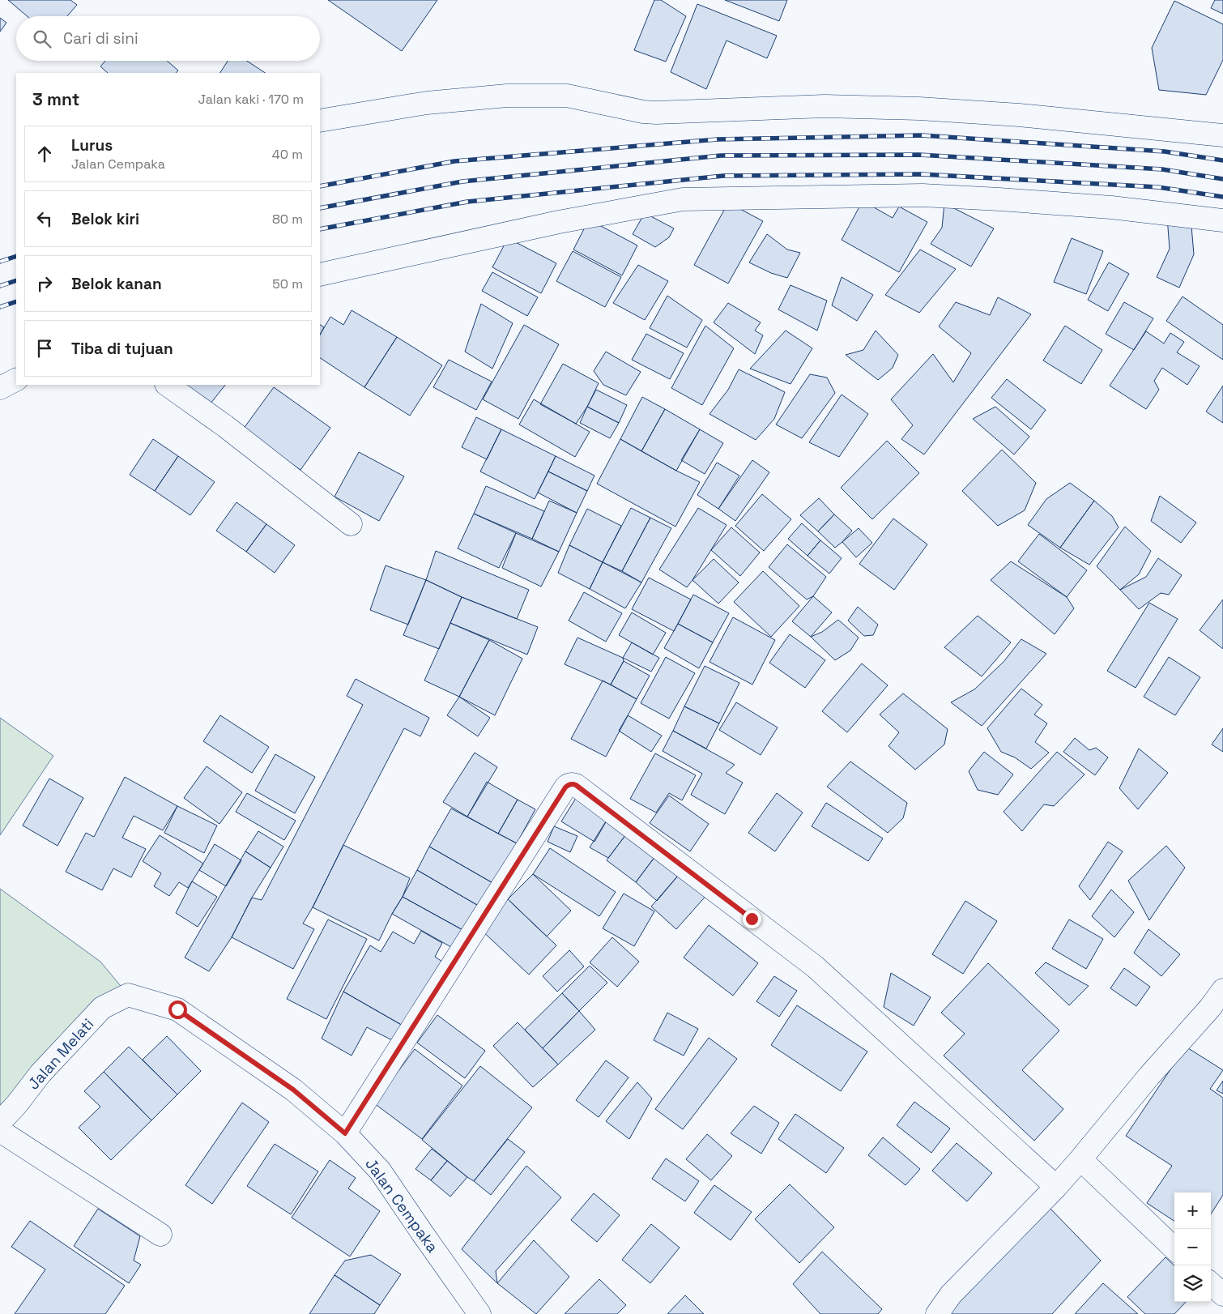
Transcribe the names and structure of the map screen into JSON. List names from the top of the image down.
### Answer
{
  "streets": {
    "street": ["Jalan Melati", "Jalan Cempaka"]
  },
  "crossings": [
    ["Jalan Melati", "Jalan Cempaka"]
  ],
  "page": {
    "search": "Cari di sini",
    "heading": ["3 mnt", "Jalan kaki · 170 m"],
    "list": [
      ["Lurus", "Jalan Cempaka", "40 m"],
      ["Belok kiri", "80 m"],
      ["Belok kanan", "50 m"],
      "Tiba di tujuan"
    ],
    "map_buttons": ["+", "−"]
  }
}
